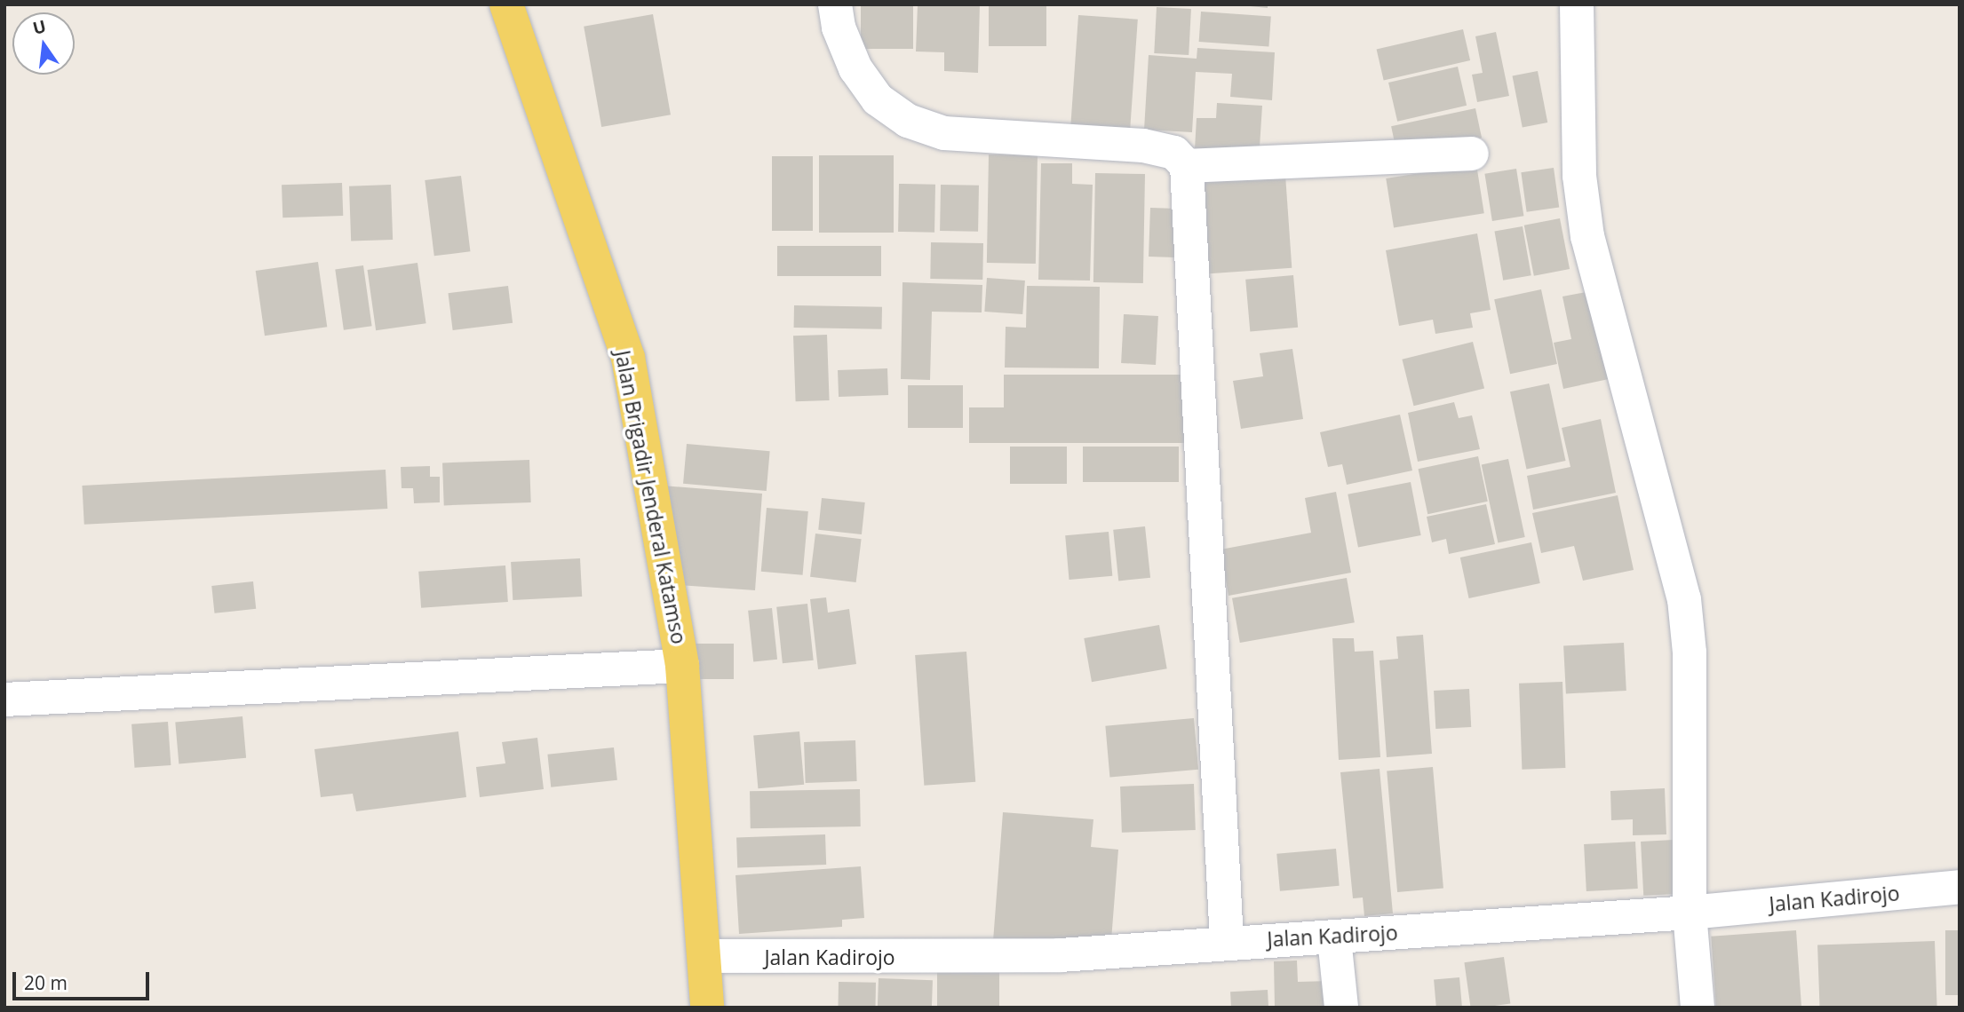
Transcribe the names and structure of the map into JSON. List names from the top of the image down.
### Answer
{
  "streets": {
    "main road": ["Jalan Brigadir Jenderal Katamso"],
    "street": ["Jalan Kadirojo"]
  },
  "crossings": [
    ["Jalan Brigadir Jenderal Katamso", "Jalan Kadirojo"]
  ],
  "scale_bar": "20 m",
  "north": "top"
}
